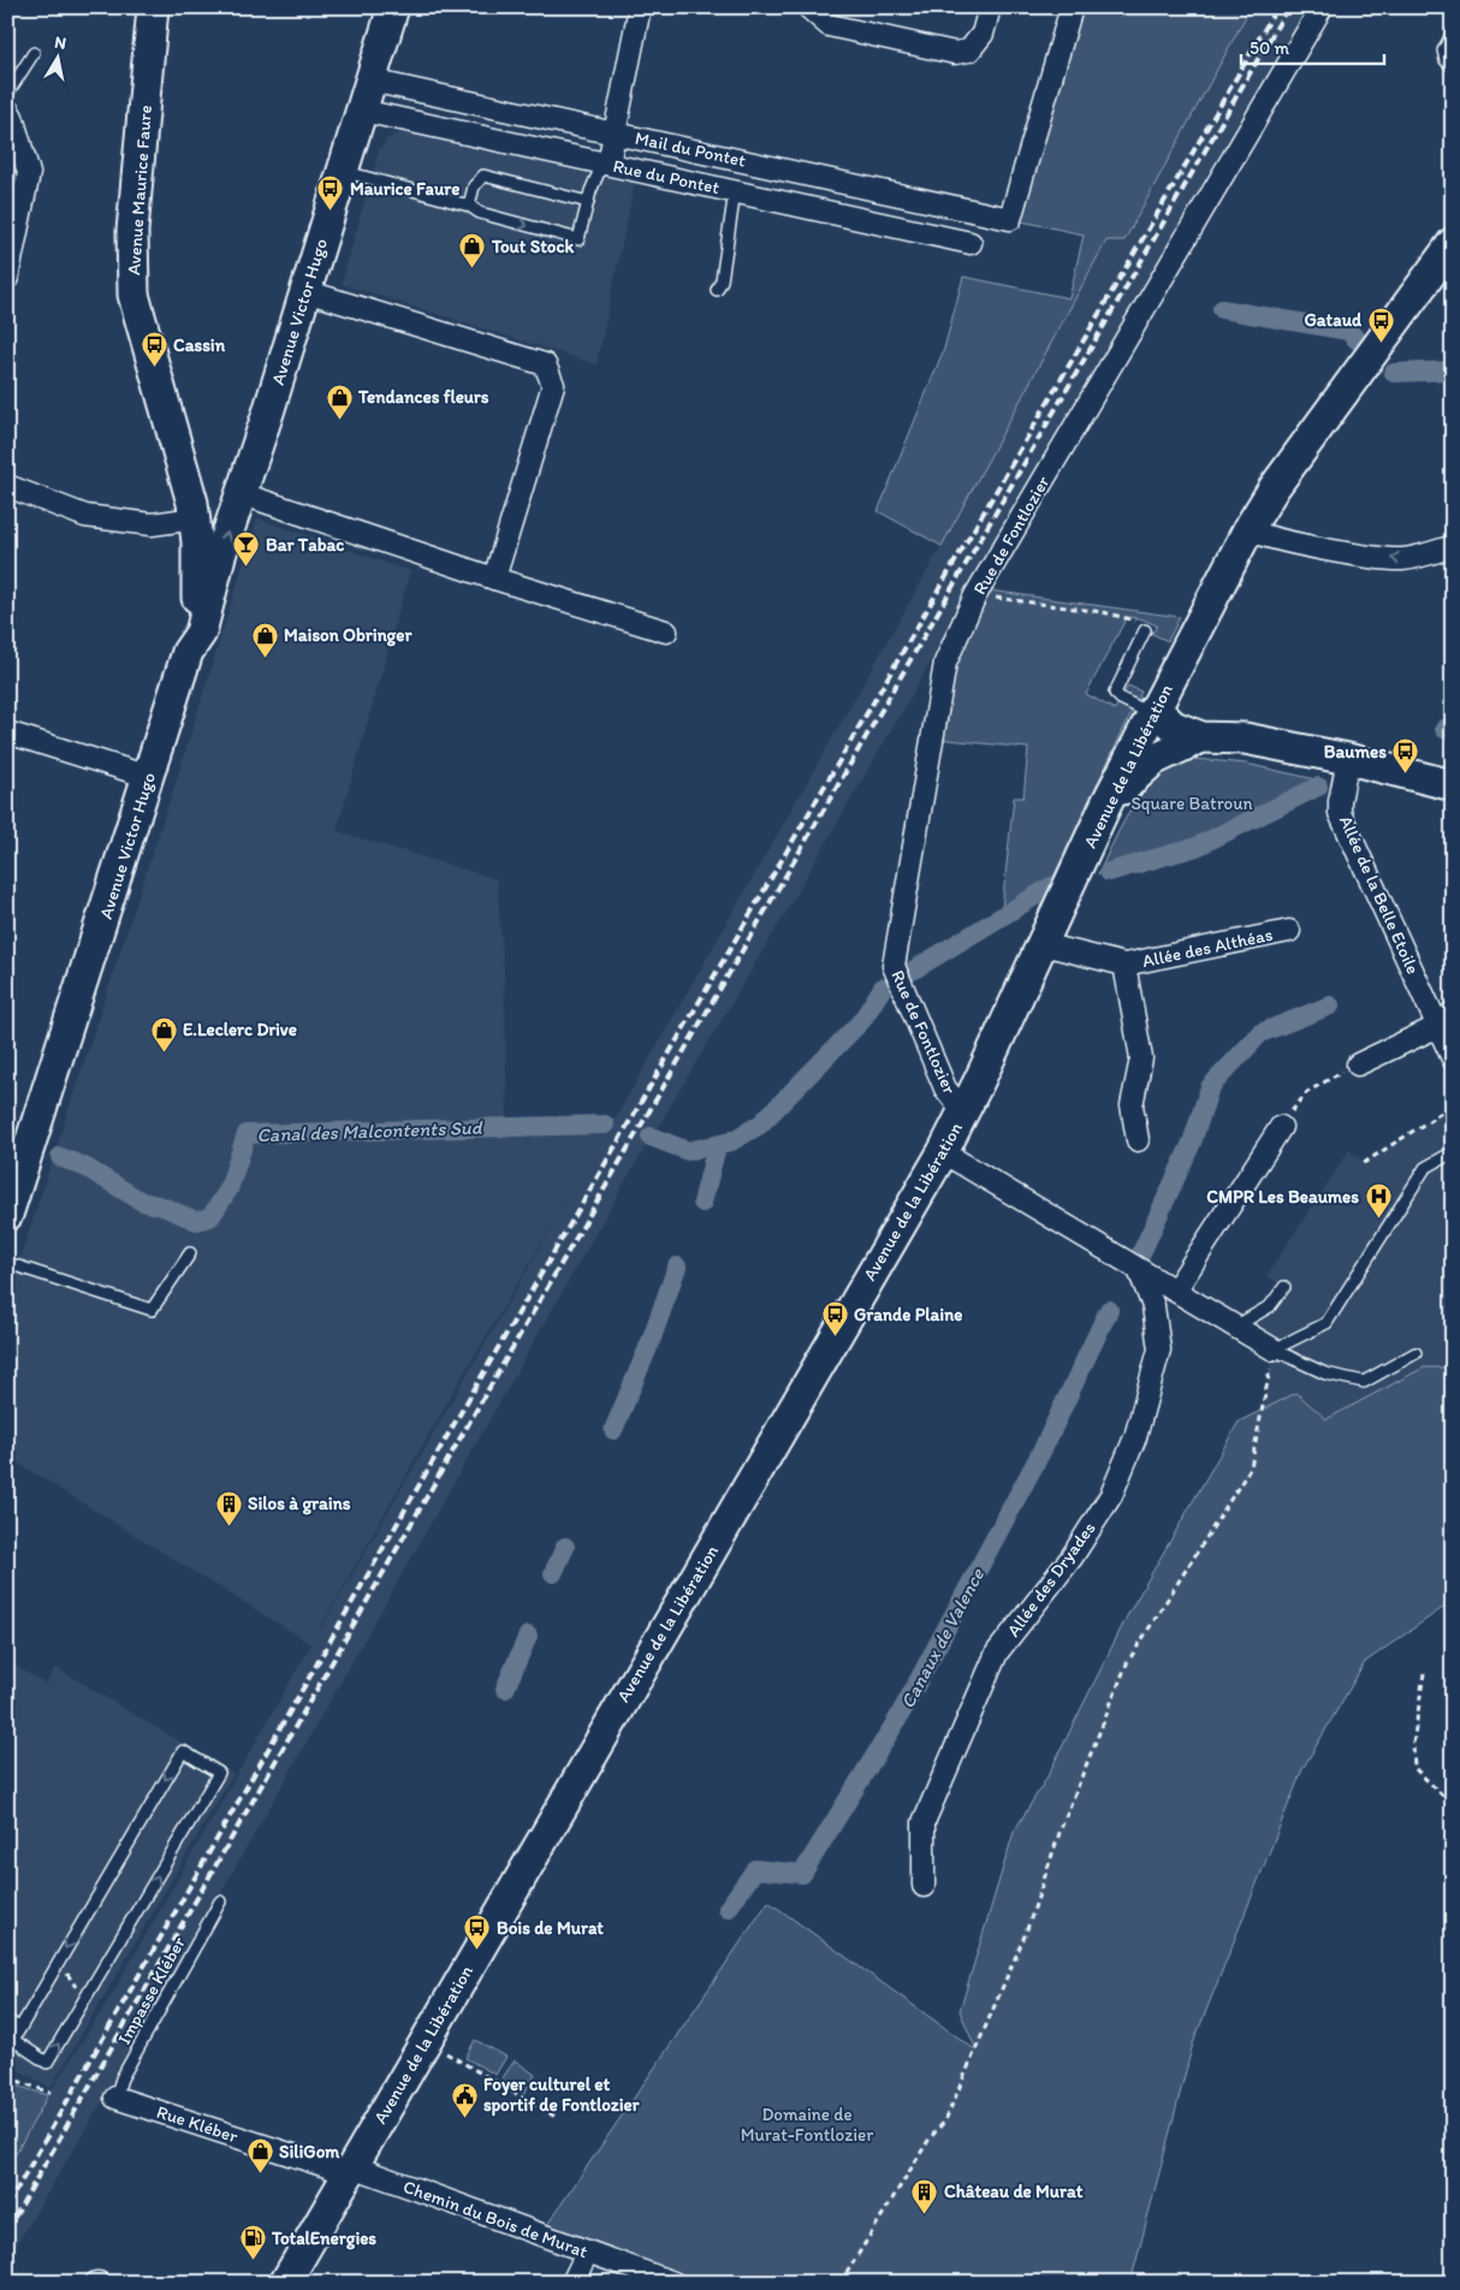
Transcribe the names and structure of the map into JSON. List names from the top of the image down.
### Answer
{
  "streets": {
    "main road": ["Avenue Maurice Faure", "Avenue Victor Hugo", "Avenue de la Libération"],
    "street": [
      "Mail du Pontet",
      "Rue du Pontet",
      "Rue de Fontlozier",
      "Allée de la Belle Etoile",
      "Allée des Althéas",
      "Allée des Dryades",
      "Rue Kléber",
      "Chemin du Bois de Murat"
    ],
    "lane": ["Impasse Kléber"]
  },
  "crossings": [
    ["Mail du Pontet", "Avenue Victor Hugo"],
    ["Rue du Pontet", "Avenue Victor Hugo"],
    ["Avenue Maurice Faure", "Avenue Victor Hugo"],
    ["Rue de Fontlozier", "Avenue de la Libération"],
    ["Avenue de la Libération", "Allée des Althéas"],
    ["Avenue de la Libération", "Rue Kléber"],
    ["Avenue de la Libération", "Chemin du Bois de Murat"],
    ["Impasse Kléber", "Rue Kléber"],
    ["Rue Kléber", "Chemin du Bois de Murat"]
  ],
  "water": ["Canal des Malcontents Sud", "Canaux de Valence"],
  "parks": ["Square Batroun", "Domaine de Murat-Fontlozier"],
  "places": {
    "bus stop": [
      "Maurice Faure",
      "Gataud",
      "Cassin",
      "Baumes",
      "Grande Plaine",
      "Bois de Murat"
    ],
    "shop": [
      "Tout Stock",
      "Tendances fleurs",
      "Maison Obringer",
      "E.Leclerc Drive",
      "SiliGom"
    ],
    "bar": ["Bar Tabac"],
    "hospital": ["CMPR Les Beaumes"],
    "building": ["Silos à grains", "Château de Murat"],
    "public building": ["Foyer culturel et sportif de Fontlozier"],
    "fuel station": ["TotalEnergies"]
  },
  "scale_bar": "50 m",
  "north": "top"
}
